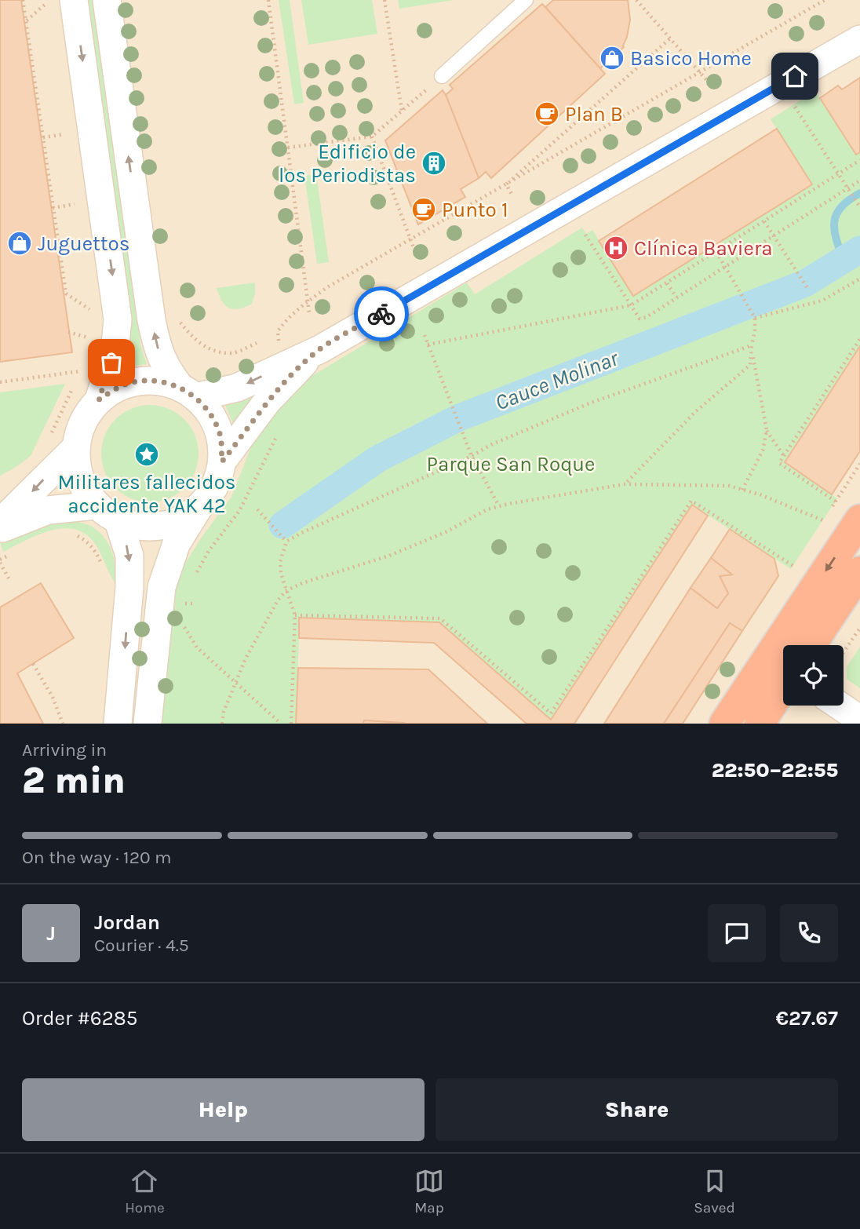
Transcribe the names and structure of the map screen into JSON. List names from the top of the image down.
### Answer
{
  "water": ["Cauce Molinar"],
  "parks": ["Parque San Roque"],
  "places": {
    "shop": ["Basico Home", "Juguettos"],
    "cafe": ["Plan B", "Punto 1"],
    "building": ["Edificio de los Periodistas"],
    "hospital": ["Clínica Baviera"],
    "place": ["Militares fallecidos accidente YAK 42"]
  },
  "page": {
    "heading": ["2 min", "Arriving in", "22:50–22:55"],
    "panel": [
      "Jordan",
      "Courier · 4.5",
      "Order #6285",
      "€27.67"
    ],
    "bar": "On the way · 120 m",
    "round": "J",
    "buttons": ["Help", "Share"],
    "tabs": ["Home", "Map", "Saved"]
  }
}
